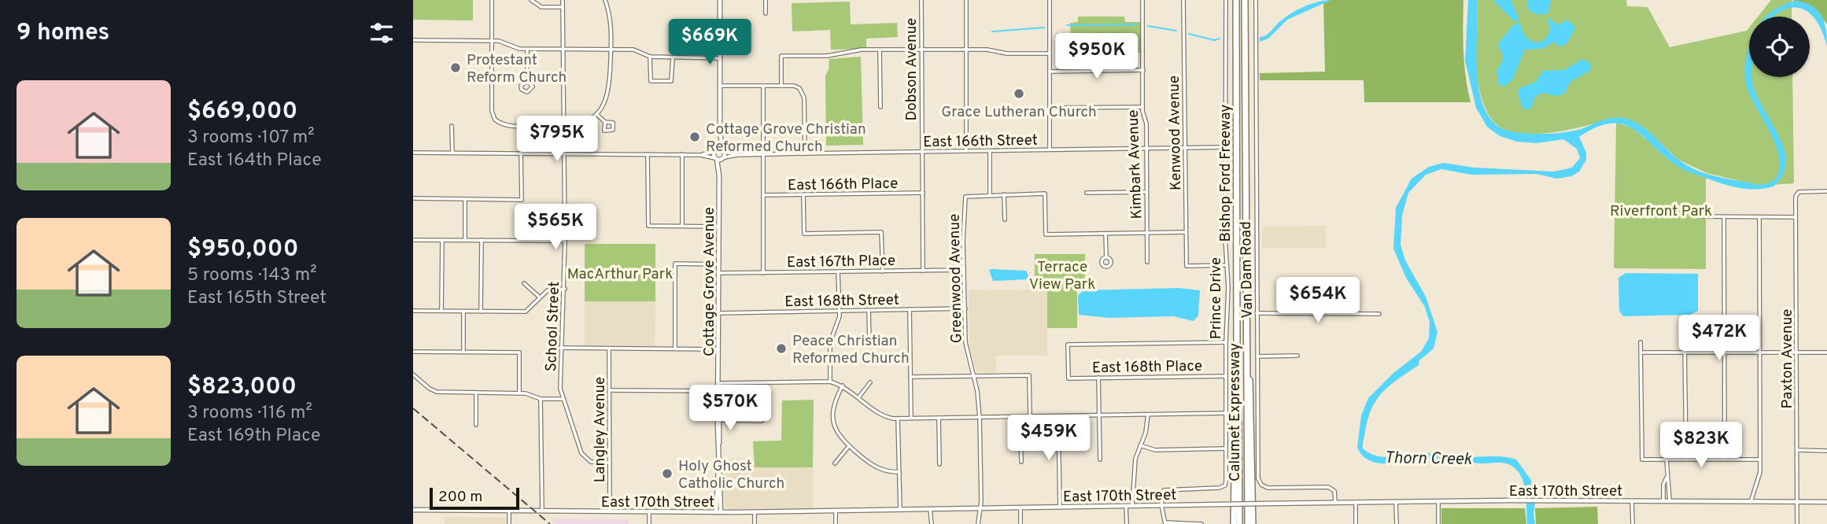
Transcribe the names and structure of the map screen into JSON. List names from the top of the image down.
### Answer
{
  "streets": {
    "highway": ["Bishop Ford Freeway", "Calumet Expressway"],
    "street": [
      "Dobson Avenue",
      "Kenwood Avenue",
      "East 166th Street",
      "Kimbark Avenue",
      "East 166th Place",
      "East 167th Place",
      "Van Dam Road",
      "Greenwood Avenue",
      "Cottage Grove Avenue",
      "Prince Drive",
      "East 168th Street",
      "School Street",
      "Paxton Avenue",
      "East 168th Place",
      "Langley Avenue",
      "East 170th Street"
    ]
  },
  "crossings": [
    ["Dobson Avenue", "East 166th Street"],
    ["Dobson Avenue", "East 166th Place"],
    ["Dobson Avenue", "East 167th Place"],
    ["Kenwood Avenue", "East 166th Street"],
    ["Kenwood Avenue", "Prince Drive"],
    ["East 166th Street", "Kimbark Avenue"],
    ["East 166th Street", "Cottage Grove Avenue"],
    ["East 166th Street", "Prince Drive"],
    ["East 166th Street", "School Street"],
    ["Bishop Ford Freeway", "Calumet Expressway"],
    ["East 167th Place", "Greenwood Avenue"],
    ["East 167th Place", "Cottage Grove Avenue"],
    ["Van Dam Road", "East 170th Street"],
    ["Greenwood Avenue", "East 168th Street"],
    ["Greenwood Avenue", "East 170th Street"],
    ["Cottage Grove Avenue", "East 168th Street"],
    ["Cottage Grove Avenue", "East 170th Street"],
    ["Prince Drive", "East 168th Place"],
    ["Prince Drive", "East 170th Street"],
    ["School Street", "Langley Avenue"],
    ["Paxton Avenue", "East 170th Street"],
    ["Langley Avenue", "East 170th Street"]
  ],
  "water": ["Thorn Creek"],
  "parks": ["Riverfront Park", "Terrace View Park", "MacArthur Park"],
  "places": [
    "Protestant Reform Church",
    "Grace Lutheran Church",
    "Cottage Grove Christian Reformed Church",
    "Peace Christian Reformed Church",
    "Holy Ghost Catholic Church"
  ],
  "scale_bar": "200 m",
  "page": {
    "heading": "9 homes",
    "price": [
      "$669K",
      "$950K",
      "$795K",
      "$565K",
      "$654K",
      "$472K",
      "$570K",
      "$459K",
      "$823K"
    ],
    "list": [
      {
        "name": "$669,000",
        "note": "3 rooms · 107 m² · East 164th Place"
      },
      {
        "name": "$950,000",
        "note": "5 rooms · 143 m² · East 165th Street"
      },
      {
        "name": "$823,000",
        "note": "3 rooms · 116 m² · East 169th Place"
      }
    ],
    "scale": "200 m"
  }
}
